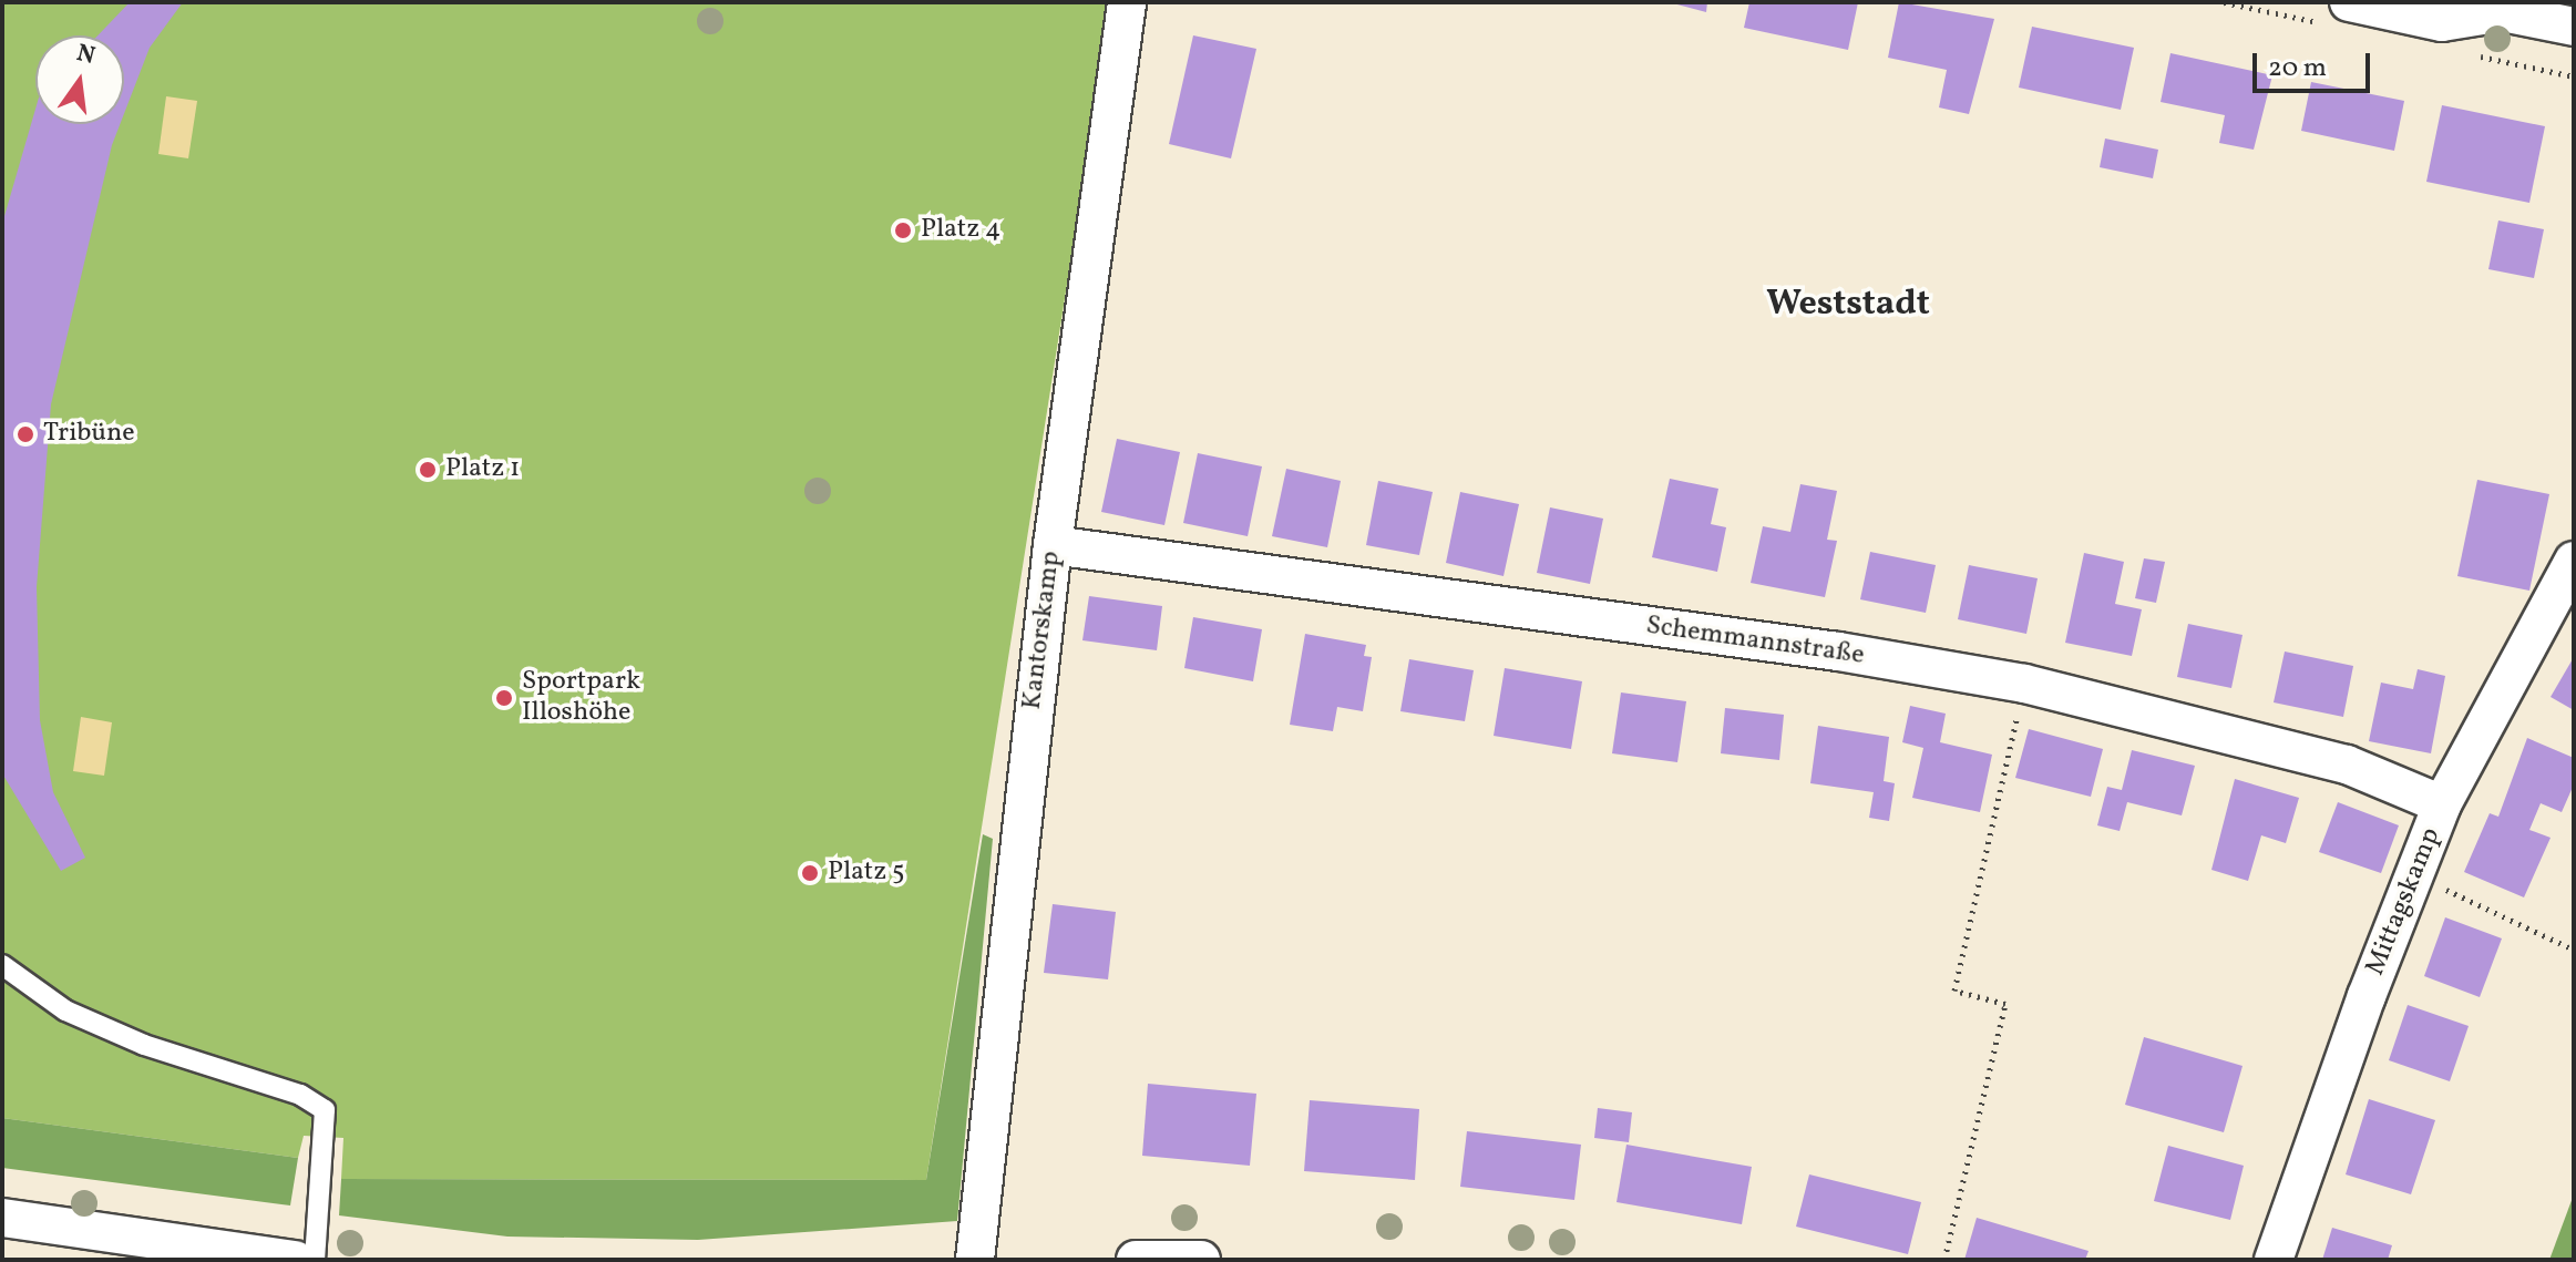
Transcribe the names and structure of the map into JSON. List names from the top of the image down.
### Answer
{
  "streets": {
    "street": ["Kantorskamp", "Schemmannstraße", "Mittagskamp"]
  },
  "crossings": [
    ["Kantorskamp", "Schemmannstraße"],
    ["Schemmannstraße", "Mittagskamp"]
  ],
  "districts": ["Weststadt"],
  "places": [
    "Platz 4",
    "Tribüne",
    "Platz 1",
    "Sportpark Illoshöhe",
    "Platz 5"
  ],
  "scale_bar": "20 m",
  "north": "top"
}
